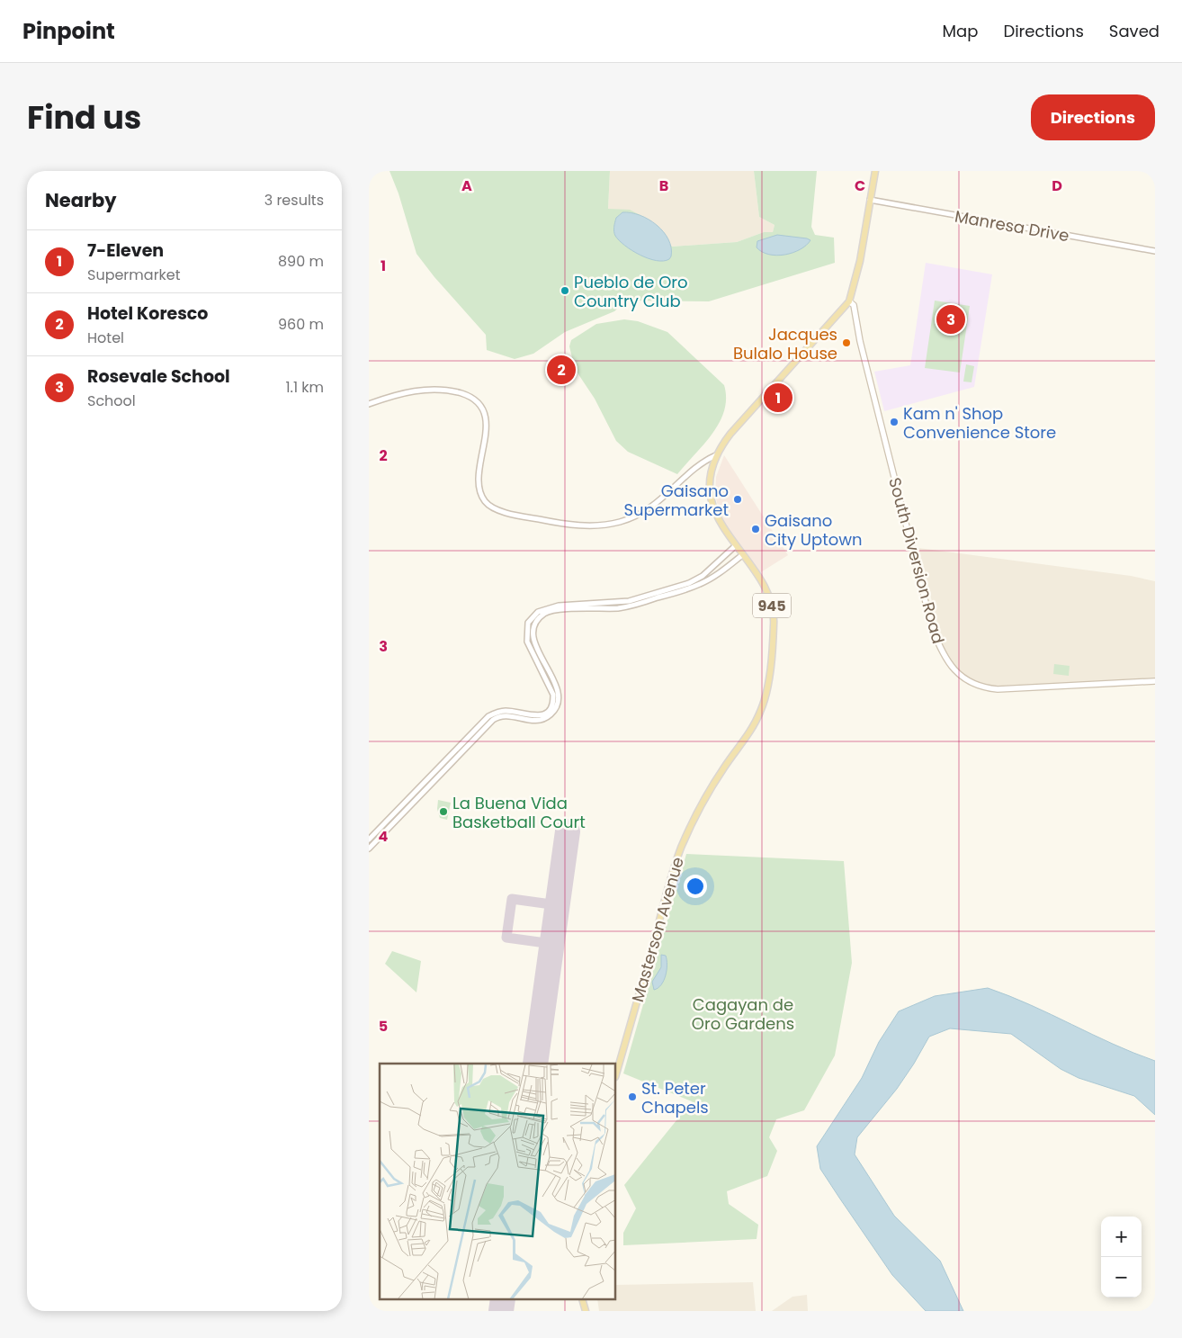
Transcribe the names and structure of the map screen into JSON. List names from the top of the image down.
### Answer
{
  "streets": {
    "main road": ["South Diversion Road", "945", "Masterson Avenue"],
    "street": ["Manresa Drive"]
  },
  "crossings": [
    ["Manresa Drive", "Masterson Avenue"],
    ["South Diversion Road", "Masterson Avenue"]
  ],
  "parks": ["Cagayan de Oro Gardens"],
  "places": [
    "Pueblo de Oro Country Club",
    "Jacques Bulalo House",
    "Kam n' Shop Convenience Store",
    "Gaisano Supermarket",
    "Gaisano City Uptown",
    "La Buena Vida Basketball Court",
    "St. Peter Chapels"
  ],
  "page": {
    "header": "Pinpoint",
    "nav": ["Map", "Directions", "Saved"],
    "title": "Find us",
    "buttons": "Directions",
    "heading": ["Nearby", "3 results"],
    "list": [
      {
        "mark": "1",
        "name": "7-Eleven",
        "note": "Supermarket",
        "value": "890 m"
      },
      {
        "mark": "2",
        "name": "Hotel Koresco",
        "note": "Hotel",
        "value": "960 m"
      },
      {
        "mark": "3",
        "name": "Rosevale School",
        "note": "School",
        "value": "1.1 km"
      }
    ],
    "pins": ["3", "2", "1"],
    "map_buttons": ["+", "−"]
  },
  "grid": {
    "columns": [
      "A",
      "B",
      "C",
      "D"
    ],
    "rows": [
      "1",
      "2",
      "3",
      "4",
      "5"
    ]
  }
}
